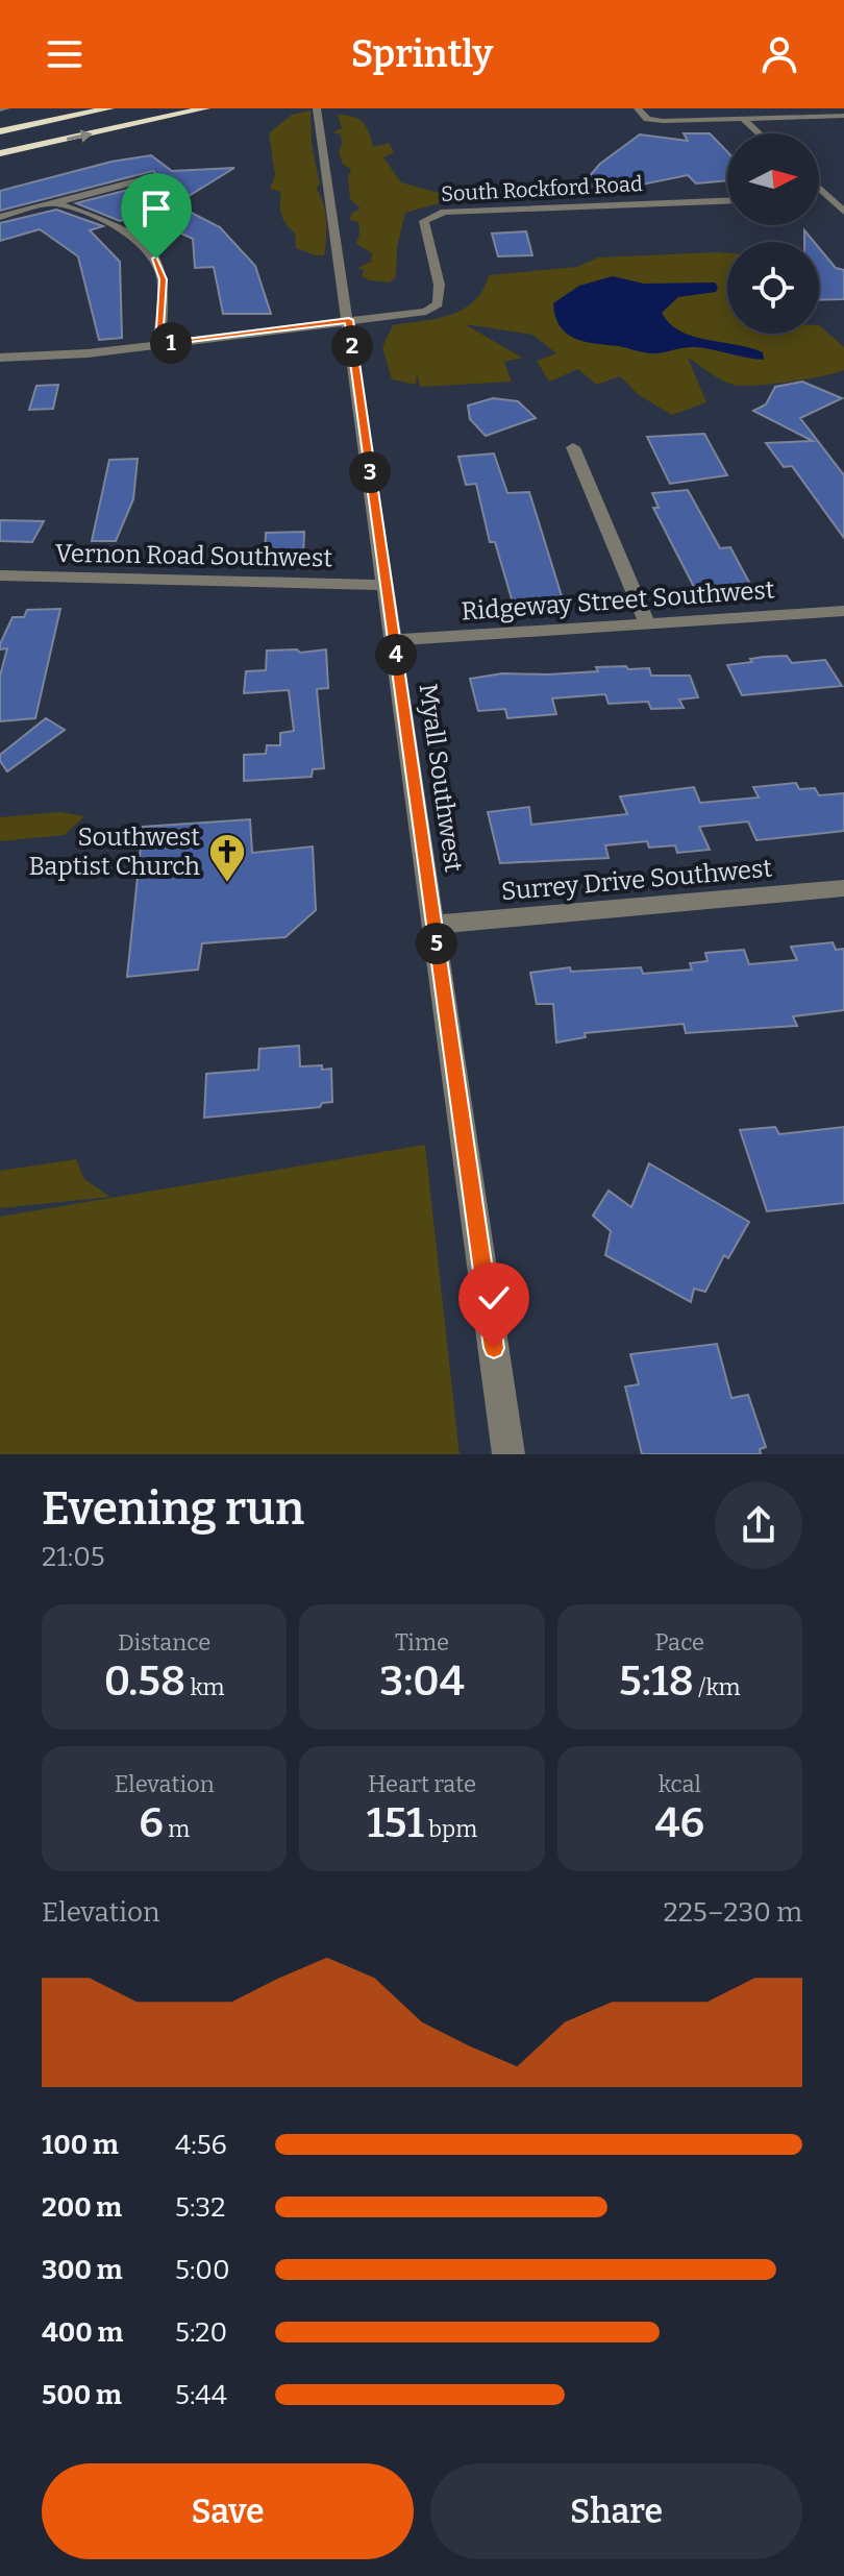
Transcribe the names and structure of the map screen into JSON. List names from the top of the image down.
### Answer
{
  "streets": {
    "street": [
      "South Rockford Road",
      "Vernon Road Southwest",
      "Ridgeway Street Southwest",
      "Myall Southwest",
      "Surrey Drive Southwest"
    ]
  },
  "crossings": [
    ["South Rockford Road", "Myall Southwest"],
    ["Vernon Road Southwest", "Myall Southwest"],
    ["Ridgeway Street Southwest", "Myall Southwest"],
    ["Myall Southwest", "Surrey Drive Southwest"]
  ],
  "places": {
    "church": ["Southwest Baptist Church"]
  },
  "north": "right",
  "page": {
    "header": "Sprintly",
    "pins": [
      "1",
      "2",
      "3",
      "4",
      "5"
    ],
    "heading": ["Evening run", "21:05"],
    "stats": [
      ["Distance", "0.58 km"],
      ["Time", "3:04"],
      ["Pace", "5:18 /km"],
      ["Elevation", "6 m"],
      ["Heart rate", "151 bpm"],
      ["kcal", "46"]
    ],
    "chart": ["Elevation", "225–230 m"],
    "list": [
      {
        "name": "100 m",
        "note": "4:56"
      },
      {
        "name": "200 m",
        "note": "5:32"
      },
      {
        "name": "300 m",
        "note": "5:00"
      },
      {
        "name": "400 m",
        "note": "5:20"
      },
      {
        "name": "500 m",
        "note": "5:44"
      }
    ],
    "buttons": ["Save", "Share"]
  }
}
